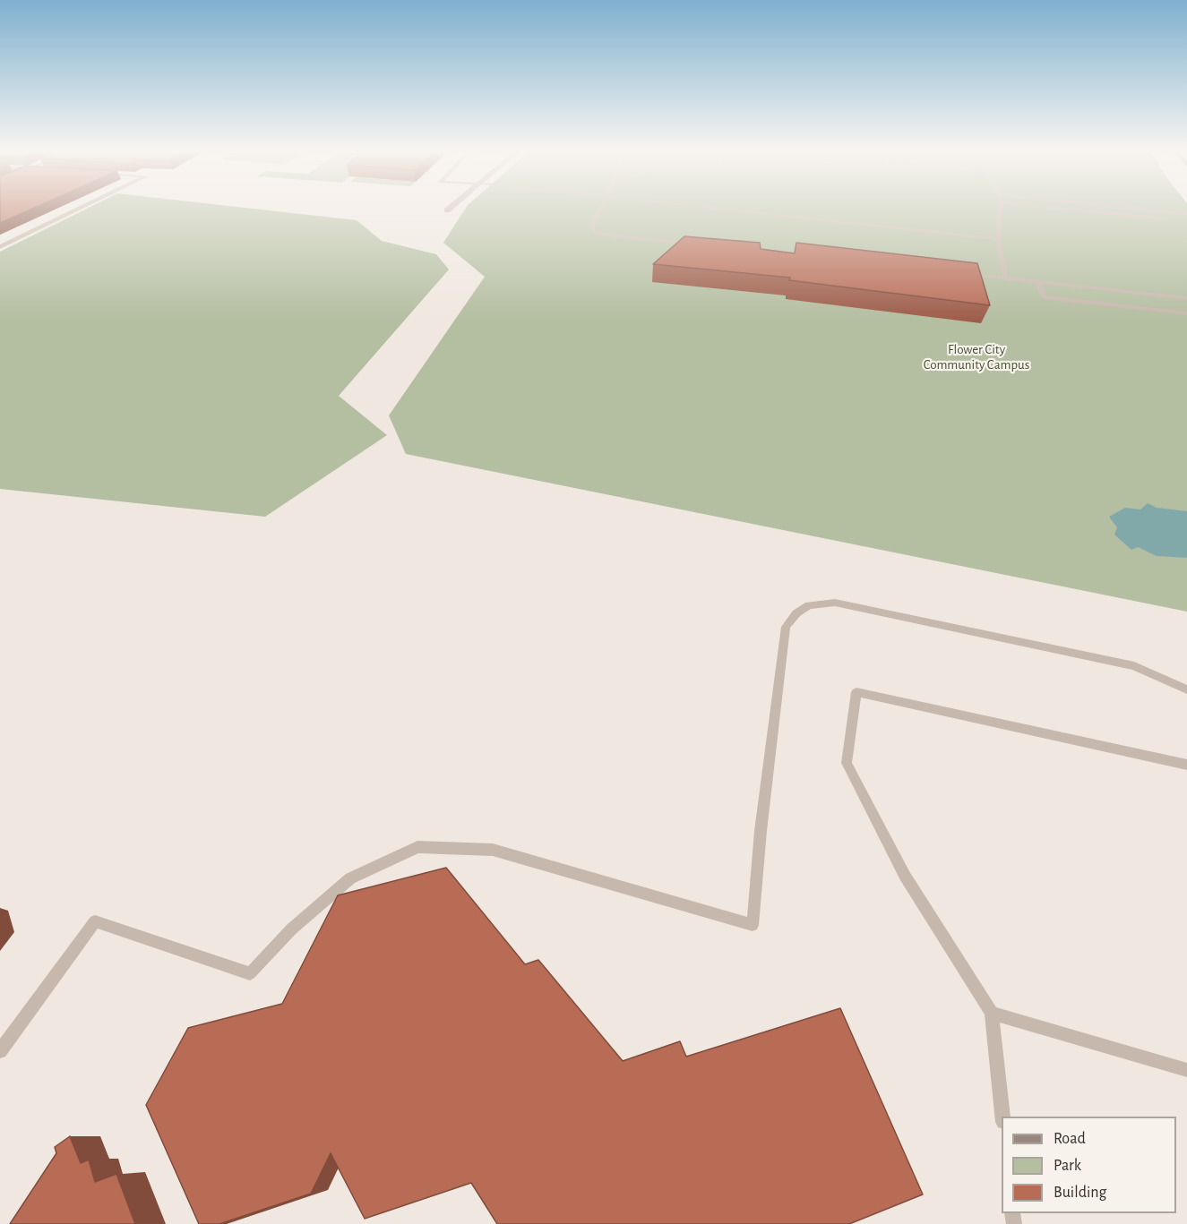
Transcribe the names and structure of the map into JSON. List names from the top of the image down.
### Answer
{
  "parks": ["Flower City Community Campus"],
  "legend": ["Road", "Park", "Building"]
}
